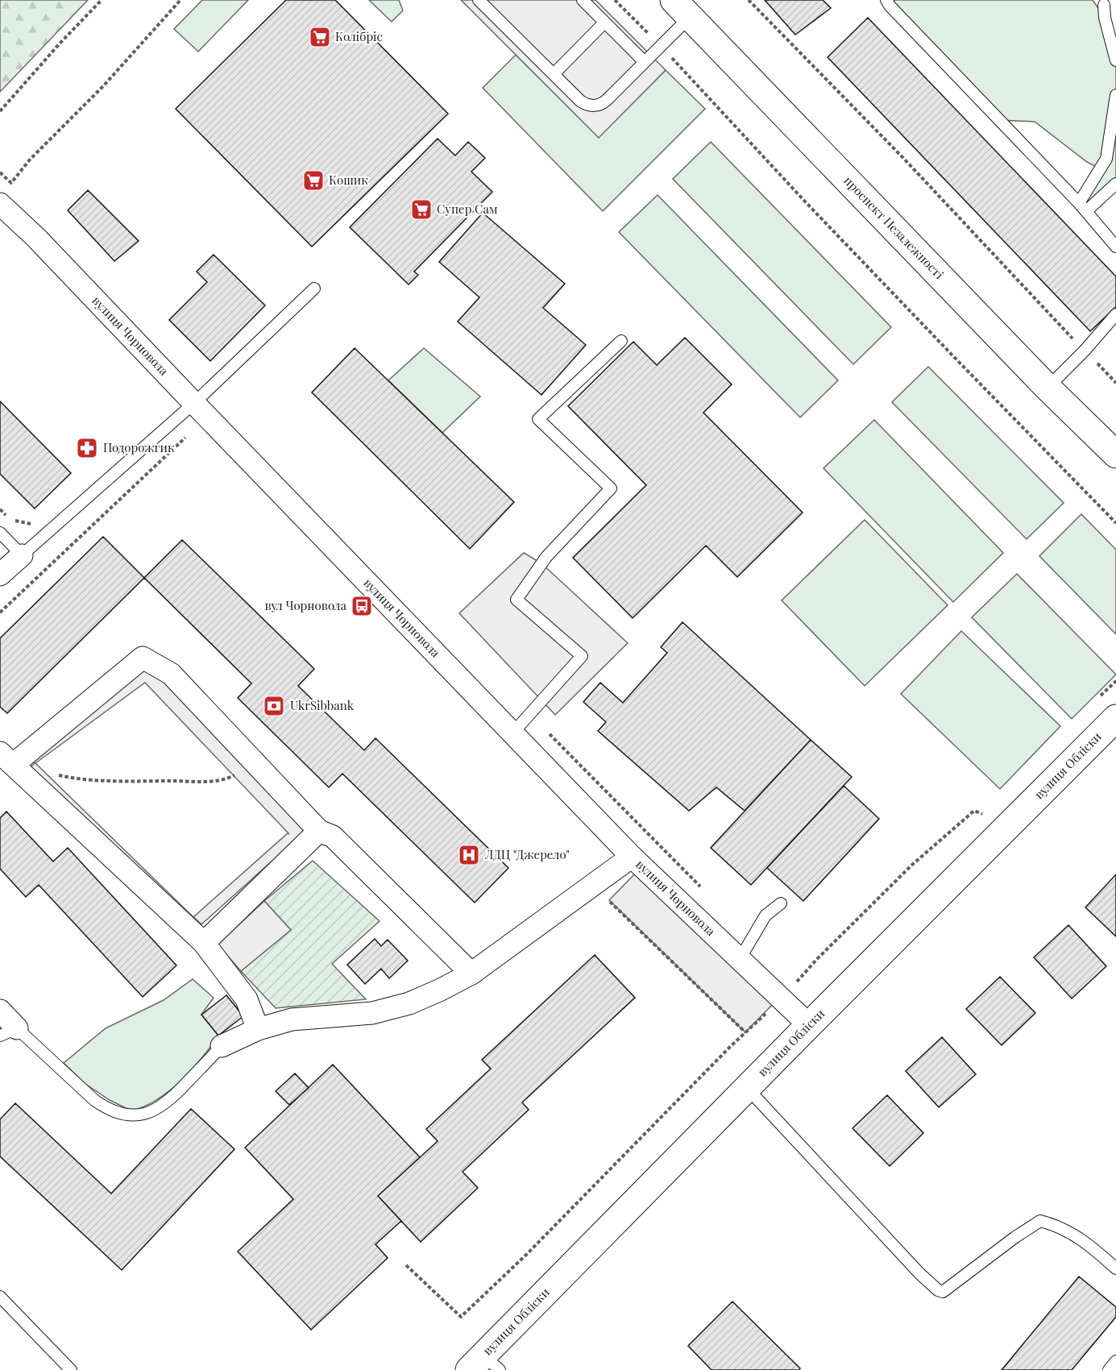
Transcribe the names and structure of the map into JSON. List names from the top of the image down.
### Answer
{
  "streets": {
    "main road": ["проспект Незалежності", "вулиця Обліски"],
    "street": ["вулиця Чорновола"]
  },
  "crossings": [
    ["вулиця Чорновола", "вулиця Обліски"]
  ],
  "places": {
    "supermarket": ["Колібріс", "Кошик", "Супер Сам"],
    "pharmacy": ["Подорожгик"],
    "bus stop": ["вул Чорновола"],
    "bank": ["UkrSibbank"],
    "hospital": ["ЛДЦ \"Джерело\""]
  }
}
